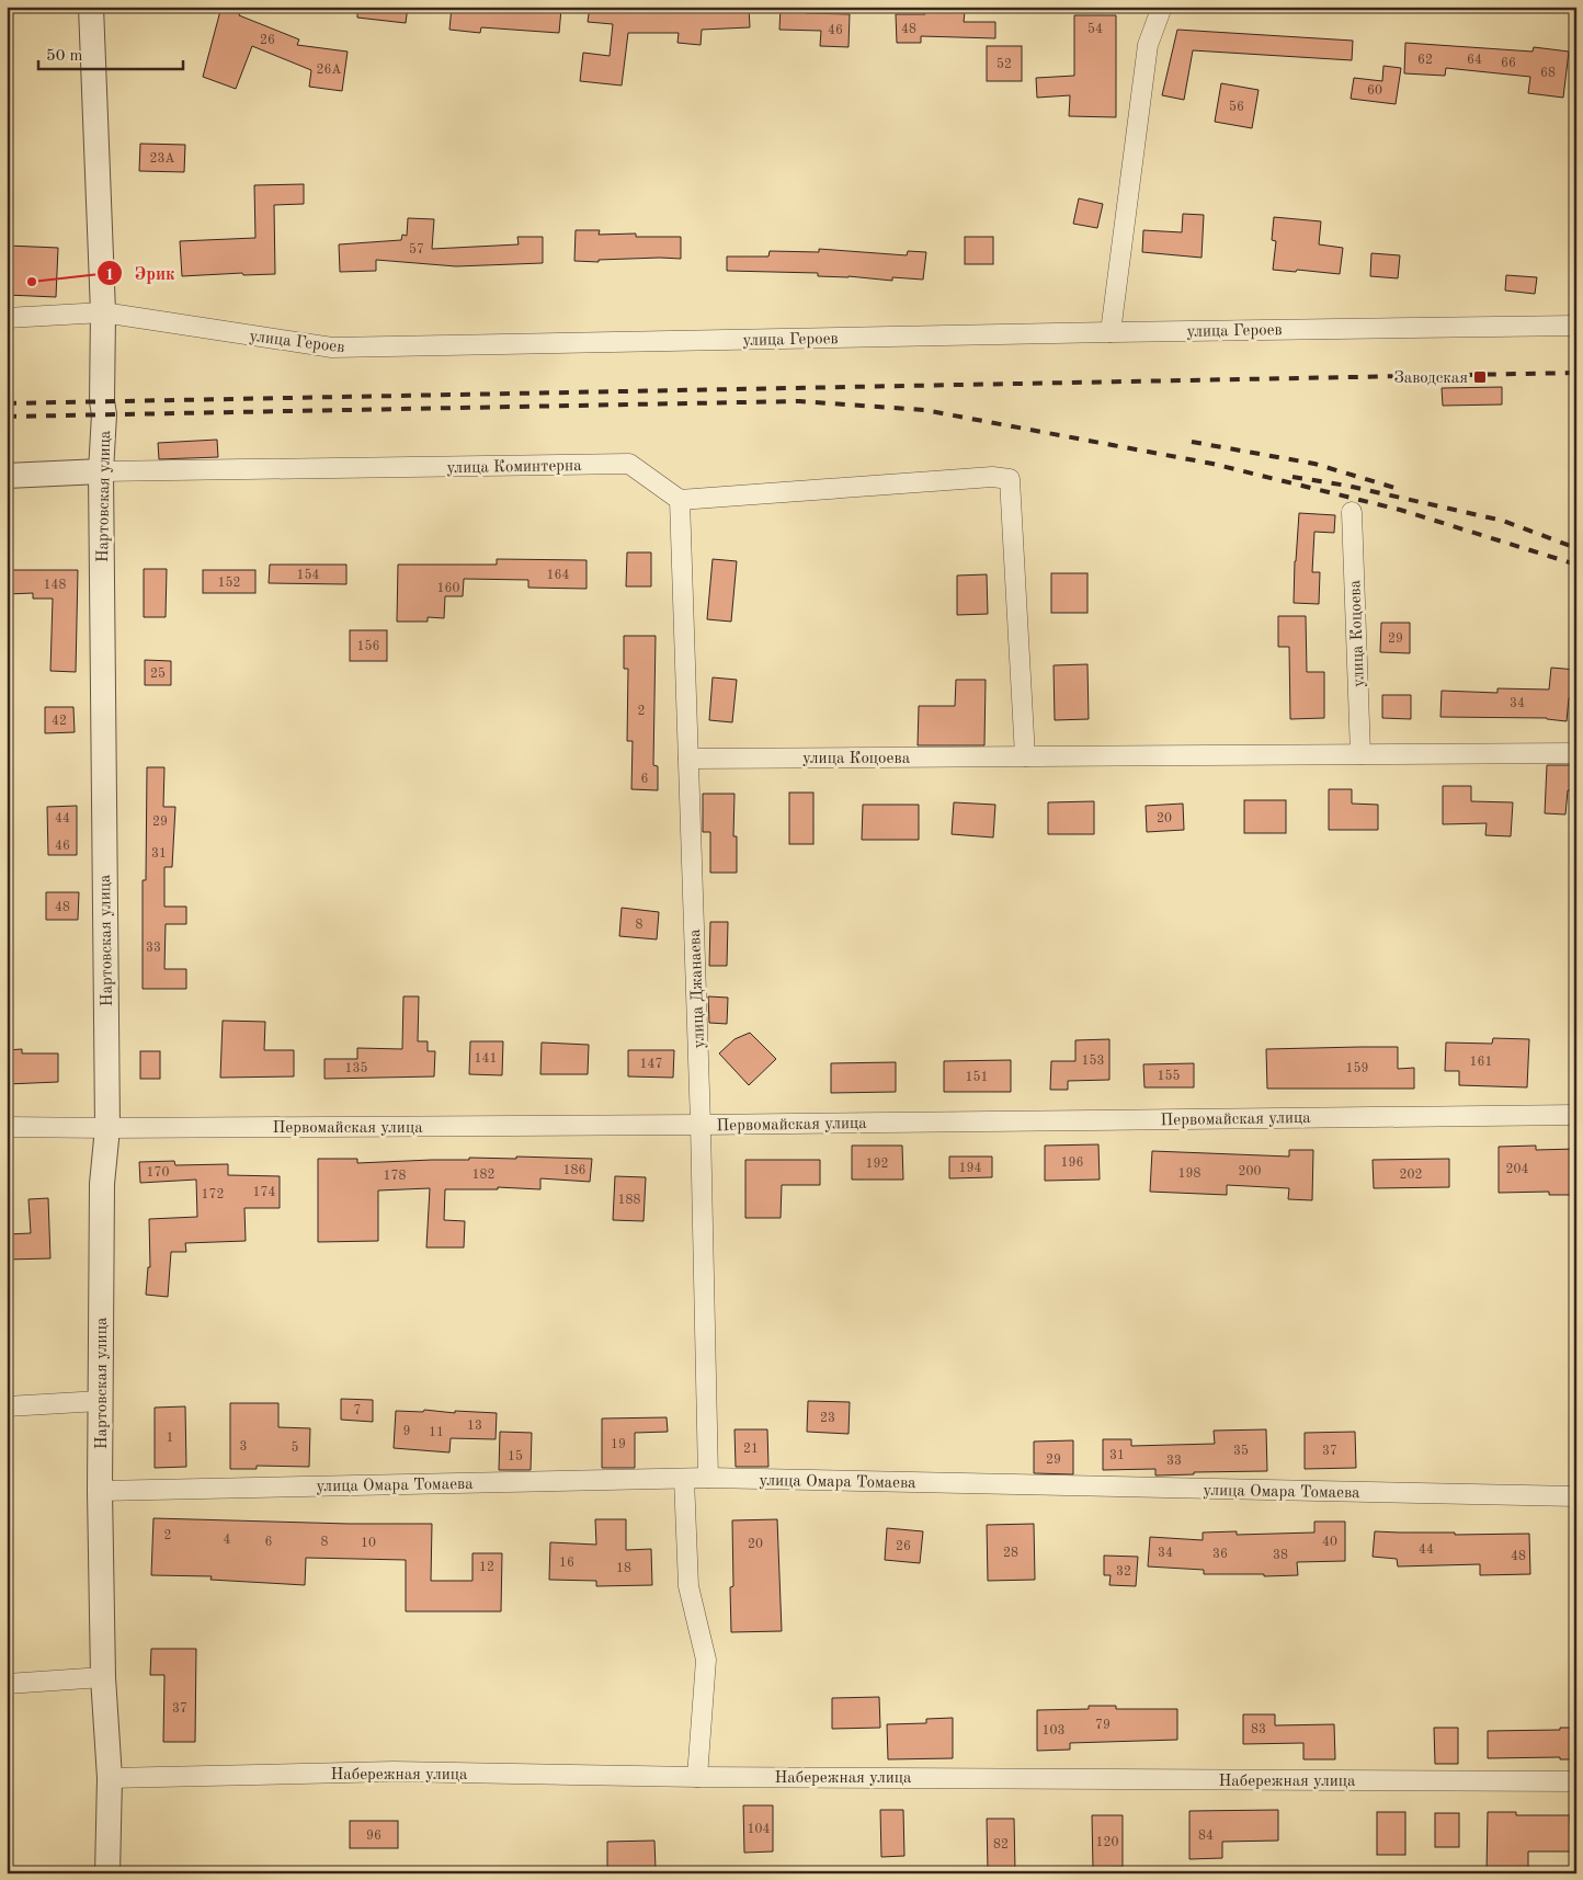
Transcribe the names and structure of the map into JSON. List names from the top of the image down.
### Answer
{
  "streets": {
    "street": [
      "улица Героев",
      "улица Коминтерна",
      "Нартовская улица",
      "улица Коцоева",
      "улица Джанаева",
      "Первомайская улица",
      "улица Омара Томаева",
      "Набережная улица"
    ]
  },
  "crossings": [
    ["улица Героев", "Нартовская улица"],
    ["улица Коминтерна", "Нартовская улица"],
    ["улица Коминтерна", "улица Джанаева"],
    ["Нартовская улица", "Первомайская улица"],
    ["Нартовская улица", "улица Омара Томаева"],
    ["Нартовская улица", "Набережная улица"],
    ["улица Коцоева", "улица Джанаева"],
    ["улица Джанаева", "Первомайская улица"],
    ["улица Джанаева", "улица Омара Томаева"]
  ],
  "places": {
    "other": ["Эрик"],
    "transit": ["Заводская"]
  },
  "house_numbers": [
    "48",
    "54",
    "46",
    "26",
    "62",
    "64",
    "66",
    "52",
    "26А",
    "68",
    "60",
    "56",
    "23А",
    "57",
    "154",
    "164",
    "152",
    "148",
    "160",
    "29",
    "156",
    "25",
    "34",
    "2",
    "42",
    "6",
    "44",
    "20",
    "29",
    "46",
    "31",
    "48",
    "8",
    "33",
    "141",
    "153",
    "161",
    "147",
    "135",
    "159",
    "155",
    "151",
    "196",
    "192",
    "194",
    "204",
    "186",
    "200",
    "170",
    "198",
    "182",
    "202",
    "178",
    "174",
    "172",
    "188",
    "7",
    "23",
    "13",
    "9",
    "11",
    "1",
    "19",
    "3",
    "5",
    "21",
    "35",
    "37",
    "31",
    "15",
    "29",
    "33",
    "2",
    "4",
    "6",
    "8",
    "40",
    "10",
    "20",
    "26",
    "44",
    "28",
    "34",
    "36",
    "38",
    "48",
    "16",
    "12",
    "18",
    "32",
    "37",
    "79",
    "83",
    "103",
    "104",
    "96",
    "84",
    "120",
    "82"
  ],
  "scale_bar": "50 m"
}
